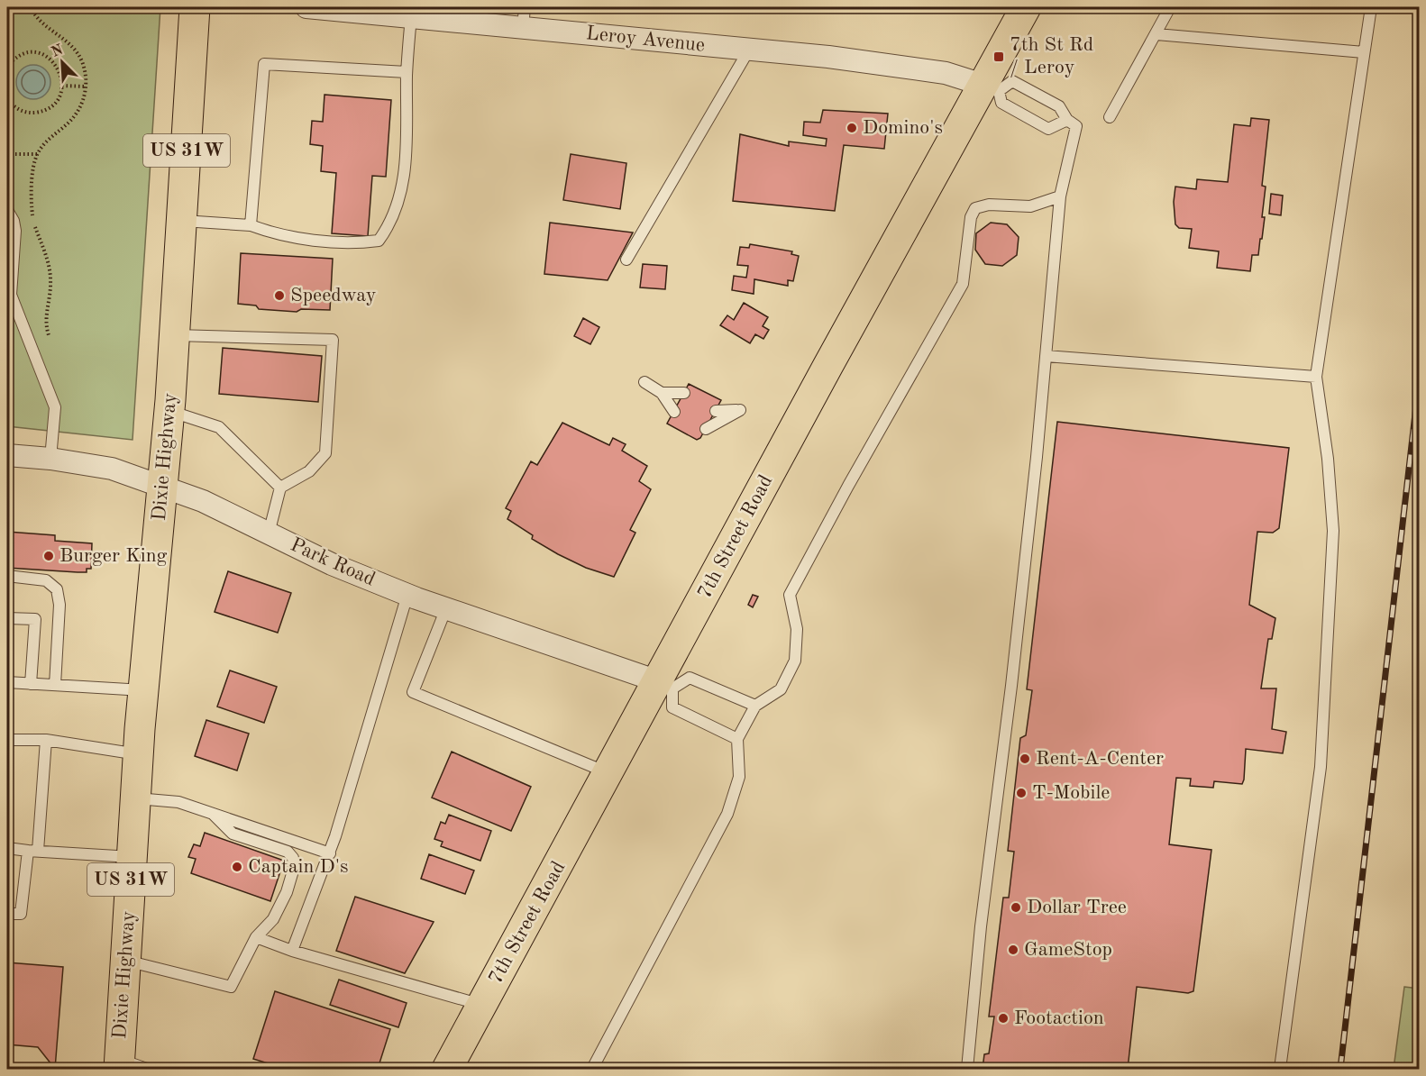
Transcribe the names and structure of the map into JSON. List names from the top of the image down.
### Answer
{
  "streets": {
    "main road": ["US 31W", "Dixie Highway", "7th Street Road"],
    "street": ["Leroy Avenue", "Park Road"]
  },
  "crossings": [
    ["Leroy Avenue", "7th Street Road"],
    ["Dixie Highway", "Park Road"],
    ["7th Street Road", "Park Road"]
  ],
  "places": {
    "transit": ["7th St Rd / Leroy"],
    "other": [
      "Domino's",
      "Speedway",
      "Burger King",
      "Rent-A-Center",
      "T-Mobile",
      "Captain D's",
      "Dollar Tree",
      "GameStop",
      "Footaction"
    ]
  },
  "north": "top left"
}
